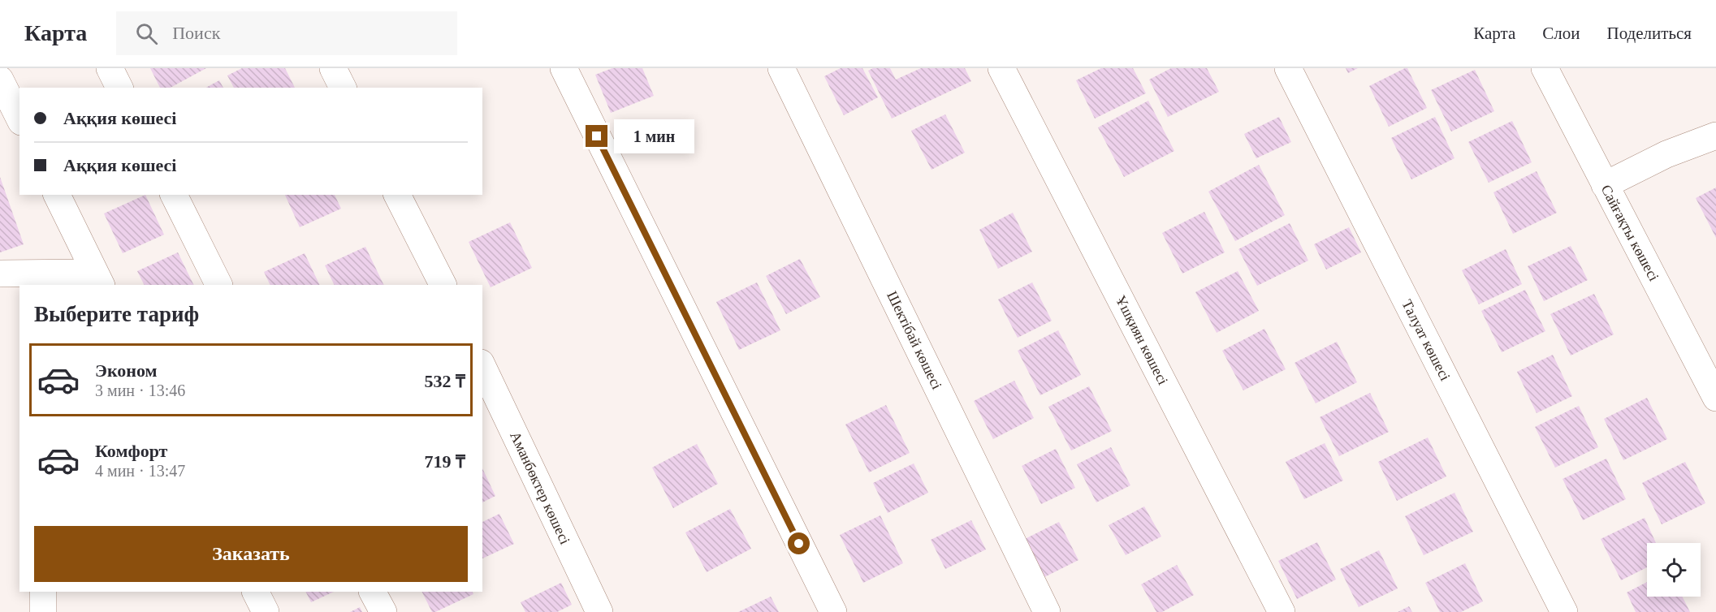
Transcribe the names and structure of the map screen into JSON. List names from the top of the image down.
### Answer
{
  "streets": {
    "street": [
      "Сайғақты көшесі",
      "Шектібай көшесі",
      "Ұшқиян көшесі",
      "Талуат көшесі",
      "Аманбөктер көшесі"
    ]
  },
  "page": {
    "header": "Карта",
    "search": "Поиск",
    "nav": ["Карта", "Слои", "Поделиться"],
    "banner": ["Аққия көшесі", "Аққия көшесі"],
    "bubble": "1 мин",
    "heading": "Выберите тариф",
    "list": [
      {
        "name": "Эконом",
        "note": "3 мин · 13:46",
        "value": "532 ₸"
      },
      {
        "name": "Комфорт",
        "note": "4 мин · 13:47",
        "value": "719 ₸"
      }
    ],
    "buttons": "Заказать"
  }
}
